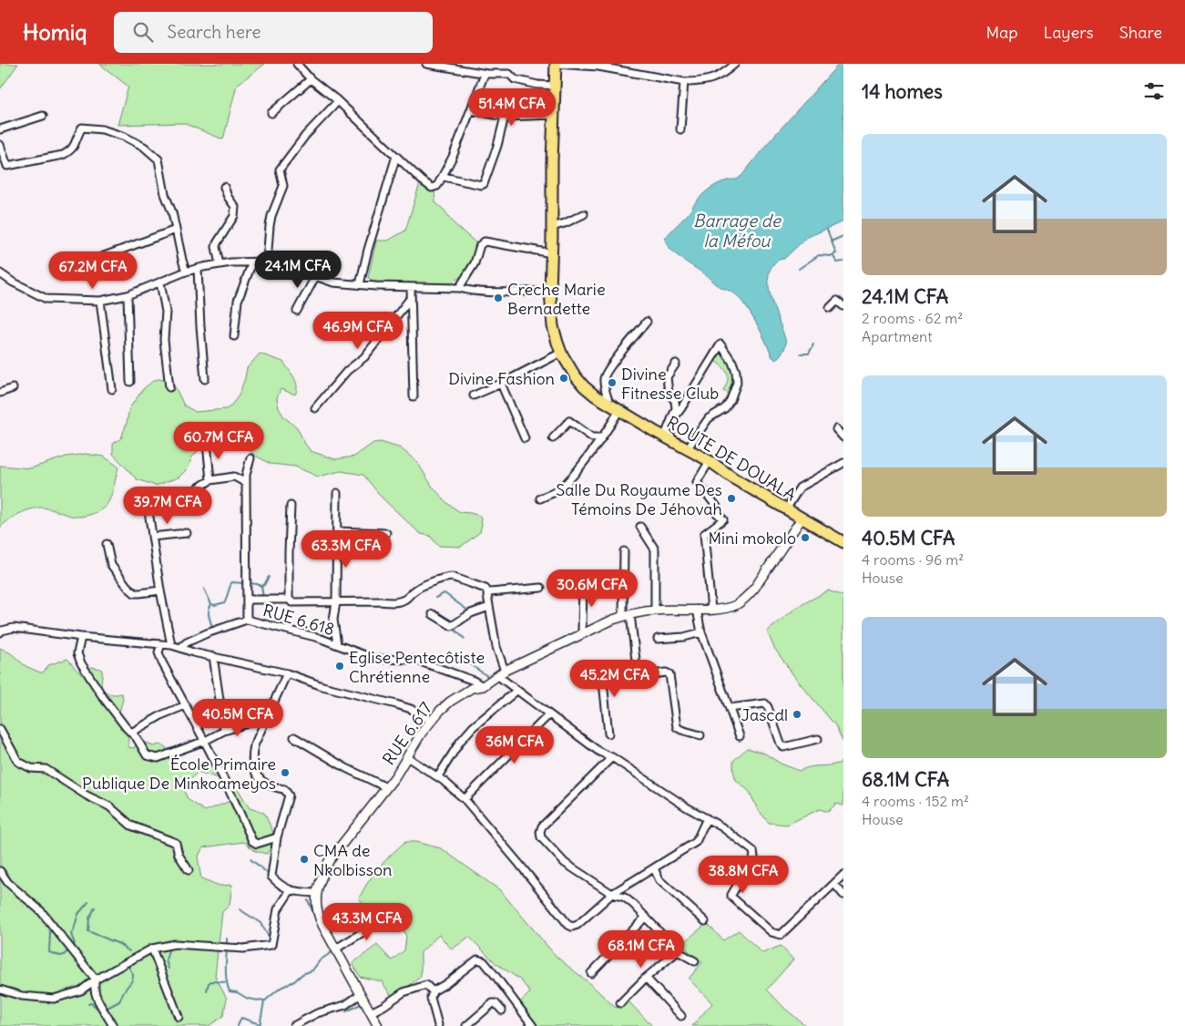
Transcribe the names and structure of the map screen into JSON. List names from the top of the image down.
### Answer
{
  "streets": {
    "highway": ["ROUTE DE DOUALA"],
    "street": ["RUE 6.618", "RUE 6.617"]
  },
  "crossings": [
    ["ROUTE DE DOUALA", "RUE 6.617"],
    ["RUE 6.618", "RUE 6.617"]
  ],
  "water": ["Barrage de la Méfou"],
  "places": [
    "Creche Marie Bernadette",
    "Divine Fashion",
    "Divine Fitnesse Club",
    "Salle Du Royaume Des Témoins De Jéhovah",
    "Mini mokolo",
    "Eglise Pentecôtiste Chrétienne",
    "Jascdl",
    "École Primaire Publique De Minkoameyos",
    "CMA de Nkolbisson"
  ],
  "page": {
    "header": "Homiq",
    "search": "Search here",
    "nav": ["Map", "Layers", "Share"],
    "heading": "14 homes",
    "price": [
      "51.4M CFA",
      "24.1M CFA",
      "67.2M CFA",
      "46.9M CFA",
      "60.7M CFA",
      "39.7M CFA",
      "63.3M CFA",
      "30.6M CFA",
      "45.2M CFA",
      "40.5M CFA",
      "36M CFA",
      "38.8M CFA",
      "43.3M CFA",
      "68.1M CFA"
    ],
    "list": [
      {
        "name": "24.1M CFA",
        "note": "2 rooms · 62 m² · Apartment"
      },
      {
        "name": "40.5M CFA",
        "note": "4 rooms · 96 m² · House"
      },
      {
        "name": "68.1M CFA",
        "note": "4 rooms · 152 m² · House"
      }
    ]
  }
}
